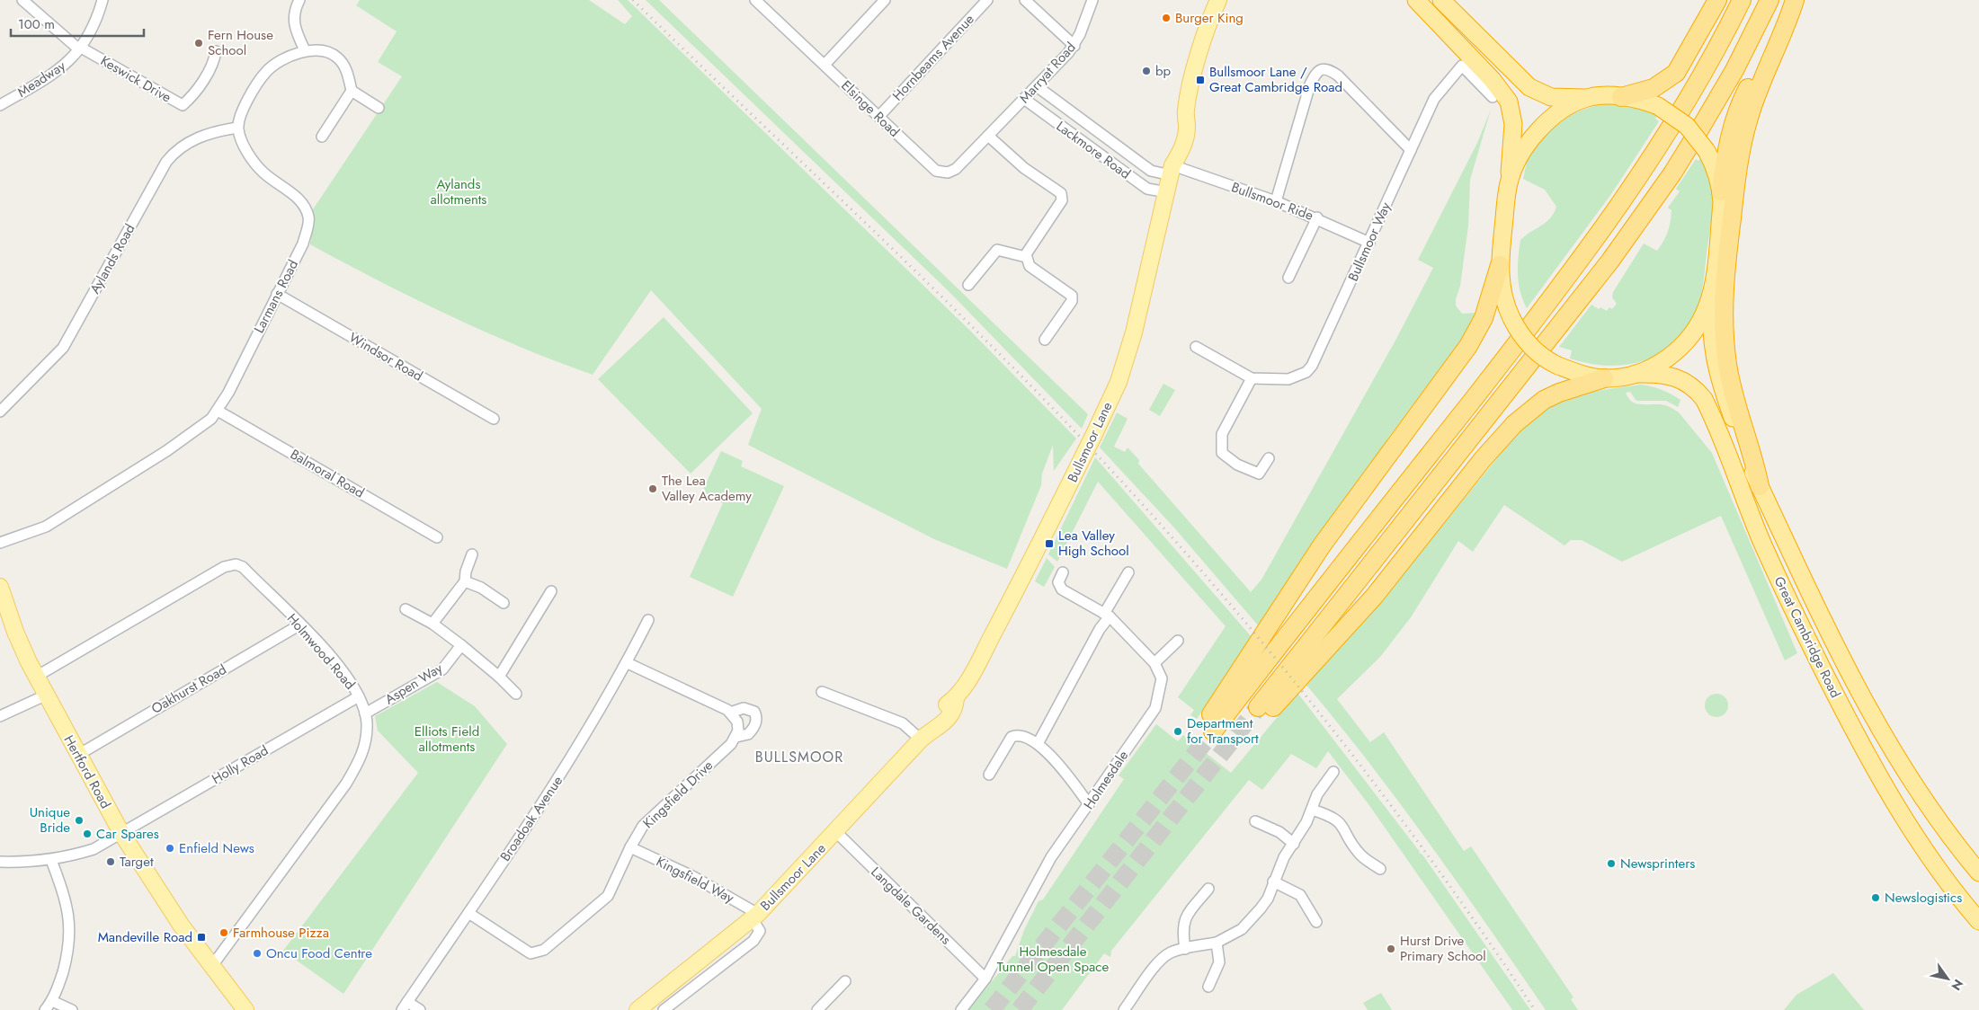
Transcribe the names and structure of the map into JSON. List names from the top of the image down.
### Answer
{
  "streets": {
    "highway": ["Great Cambridge Road"],
    "main road": ["Bullsmoor Lane", "Hertford Road"],
    "street": [
      "Hornbeams Avenue",
      "Marryat Road",
      "Meadway",
      "Keswick Drive",
      "Elsinge Road",
      "Lackmore Road",
      "Bullsmoor Ride",
      "Bullsmoor Way",
      "Aylands Road",
      "Larmans Road",
      "Windsor Road",
      "Balmoral Road",
      "Holmwood Road",
      "Aspen Way",
      "Oakhurst Road",
      "Holly Road",
      "Holmesdale",
      "Kingsfield Drive",
      "Broadoak Avenue",
      "Kingsfield Way",
      "Langdale Gardens"
    ]
  },
  "crossings": [
    ["Hornbeams Avenue", "Elsinge Road"],
    ["Marryat Road", "Elsinge Road"],
    ["Marryat Road", "Lackmore Road"],
    ["Meadway", "Keswick Drive"],
    ["Lackmore Road", "Bullsmoor Ride"],
    ["Lackmore Road", "Bullsmoor Lane"],
    ["Bullsmoor Ride", "Bullsmoor Way"],
    ["Bullsmoor Ride", "Bullsmoor Lane"],
    ["Aylands Road", "Larmans Road"],
    ["Larmans Road", "Windsor Road"],
    ["Larmans Road", "Balmoral Road"],
    ["Bullsmoor Lane", "Kingsfield Way"],
    ["Bullsmoor Lane", "Langdale Gardens"],
    ["Holmwood Road", "Aspen Way"],
    ["Holmwood Road", "Oakhurst Road"],
    ["Holmwood Road", "Holly Road"],
    ["Holmwood Road", "Hertford Road"],
    ["Oakhurst Road", "Hertford Road"],
    ["Holly Road", "Hertford Road"],
    ["Holmesdale", "Langdale Gardens"],
    ["Kingsfield Drive", "Broadoak Avenue"],
    ["Kingsfield Drive", "Kingsfield Way"]
  ],
  "districts": ["BULLSMOOR"],
  "parks": ["Aylands allotments", "Elliots Field allotments", "Holmesdale Tunnel Open Space"],
  "places": {
    "other": [
      "Burger King",
      "Fern House School",
      "bp",
      "The Lea Valley Academy",
      "Department for Transport",
      "Unique Bride",
      "Car Spares",
      "Enfield News",
      "Target",
      "Newsprinters",
      "Newslogistics",
      "Farmhouse Pizza",
      "Hurst Drive Primary School",
      "Oncu Food Centre"
    ],
    "transit": ["Bullsmoor Lane / Great Cambridge Road", "Lea Valley High School", "Mandeville Road"]
  },
  "scale_bar": "100 m",
  "north": "bottom right"
}
